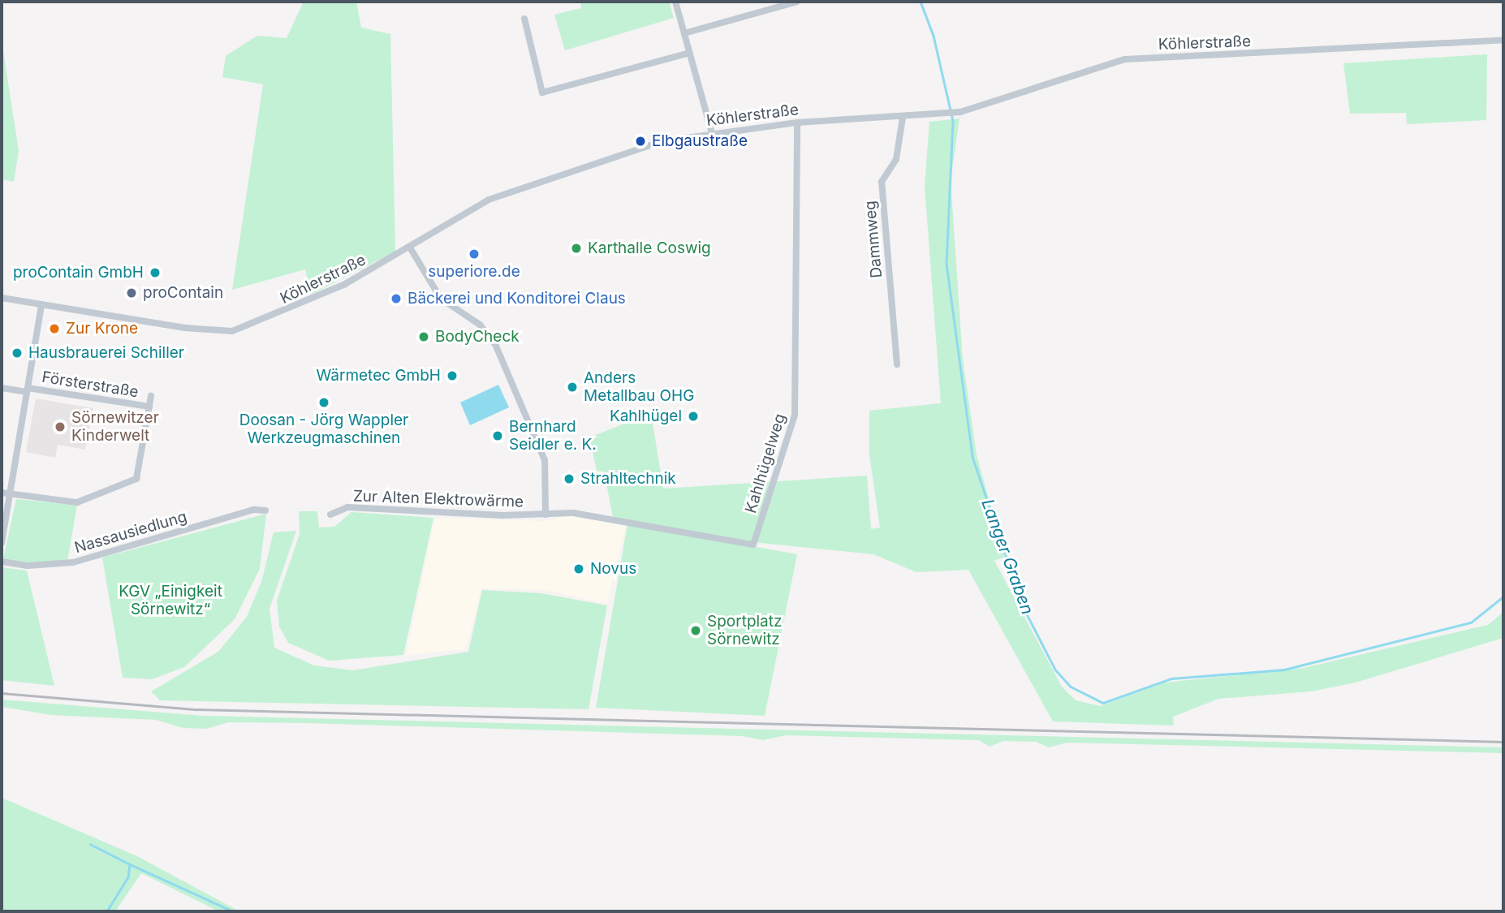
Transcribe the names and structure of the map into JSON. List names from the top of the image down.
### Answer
{
  "streets": {
    "street": [
      "Köhlerstraße",
      "Dammweg",
      "Försterstraße",
      "Kahlhügelweg",
      "Zur Alten Elektrowärme",
      "Nassausiedlung"
    ]
  },
  "crossings": [
    ["Köhlerstraße", "Dammweg"],
    ["Köhlerstraße", "Försterstraße"],
    ["Köhlerstraße", "Kahlhügelweg"],
    ["Köhlerstraße", "Zur Alten Elektrowärme"],
    ["Kahlhügelweg", "Zur Alten Elektrowärme"]
  ],
  "water": ["Langer Graben"],
  "parks": ["KGV „Einigkeit Sörnewitz“"],
  "places": [
    "Elbgaustraße",
    "Karthalle Coswig",
    "superiore.de",
    "proContain GmbH",
    "proContain",
    "Bäckerei und Konditorei Claus",
    "Zur Krone",
    "BodyCheck",
    "Hausbrauerei Schiller",
    "Wärmetec GmbH",
    "Anders Metallbau OHG",
    "Doosan - Jörg Wappler Werkzeugmaschinen",
    "Kahlhügel",
    "Sörnewitzer Kinderwelt",
    "Bernhard Seidler e. K.",
    "Strahltechnik",
    "Novus",
    "Sportplatz Sörnewitz"
  ]
}
